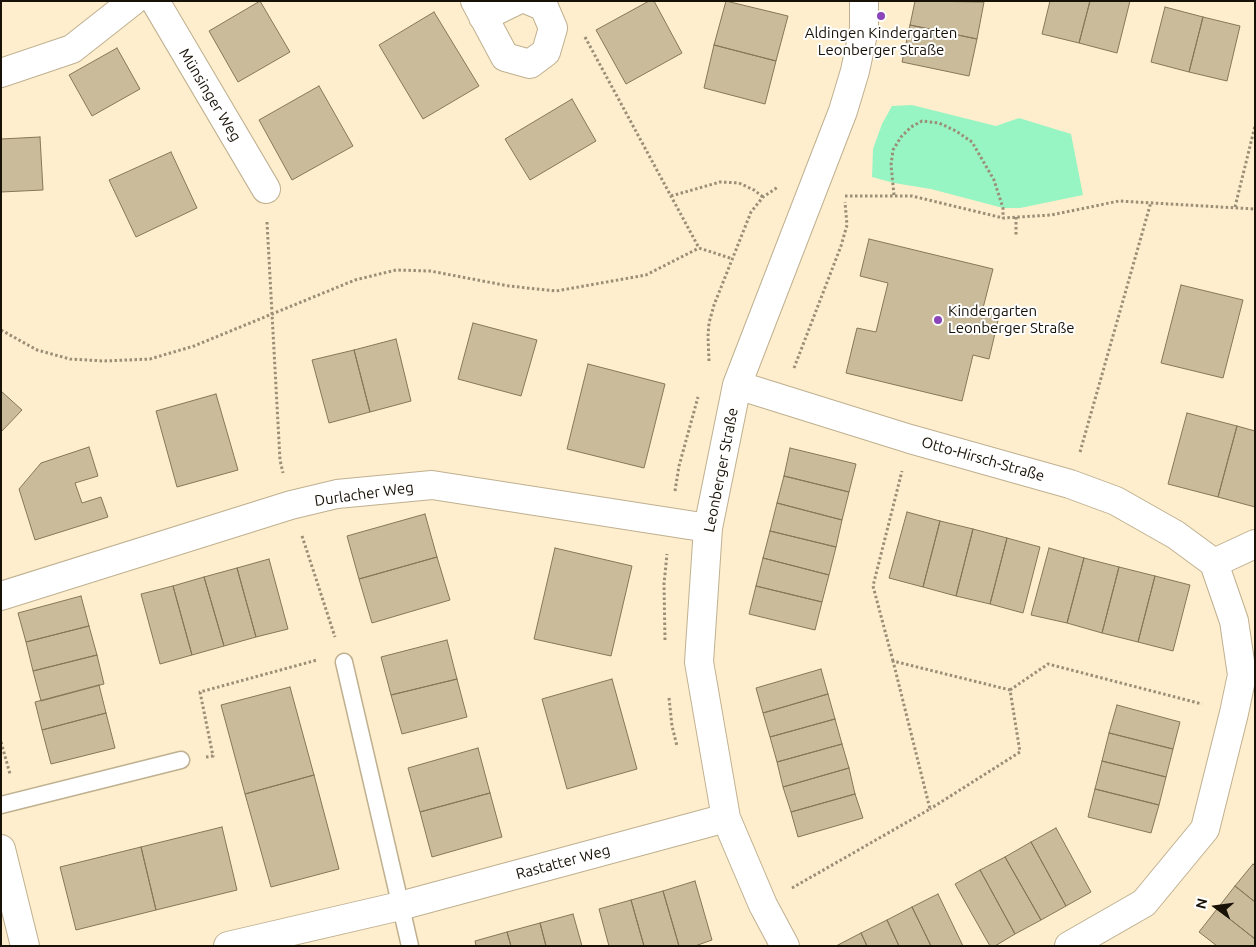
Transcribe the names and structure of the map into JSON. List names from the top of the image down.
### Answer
{
  "streets": {
    "street": [
      "Münsinger Weg",
      "Otto-Hirsch-Straße",
      "Leonberger Straße",
      "Durlacher Weg",
      "Rastatter Weg"
    ]
  },
  "crossings": [
    ["Otto-Hirsch-Straße", "Leonberger Straße"],
    ["Leonberger Straße", "Durlacher Weg"],
    ["Leonberger Straße", "Rastatter Weg"]
  ],
  "places": ["Aldingen Kindergarten Leonberger Straße", "Kindergarten Leonberger Straße"],
  "north": "left"
}
